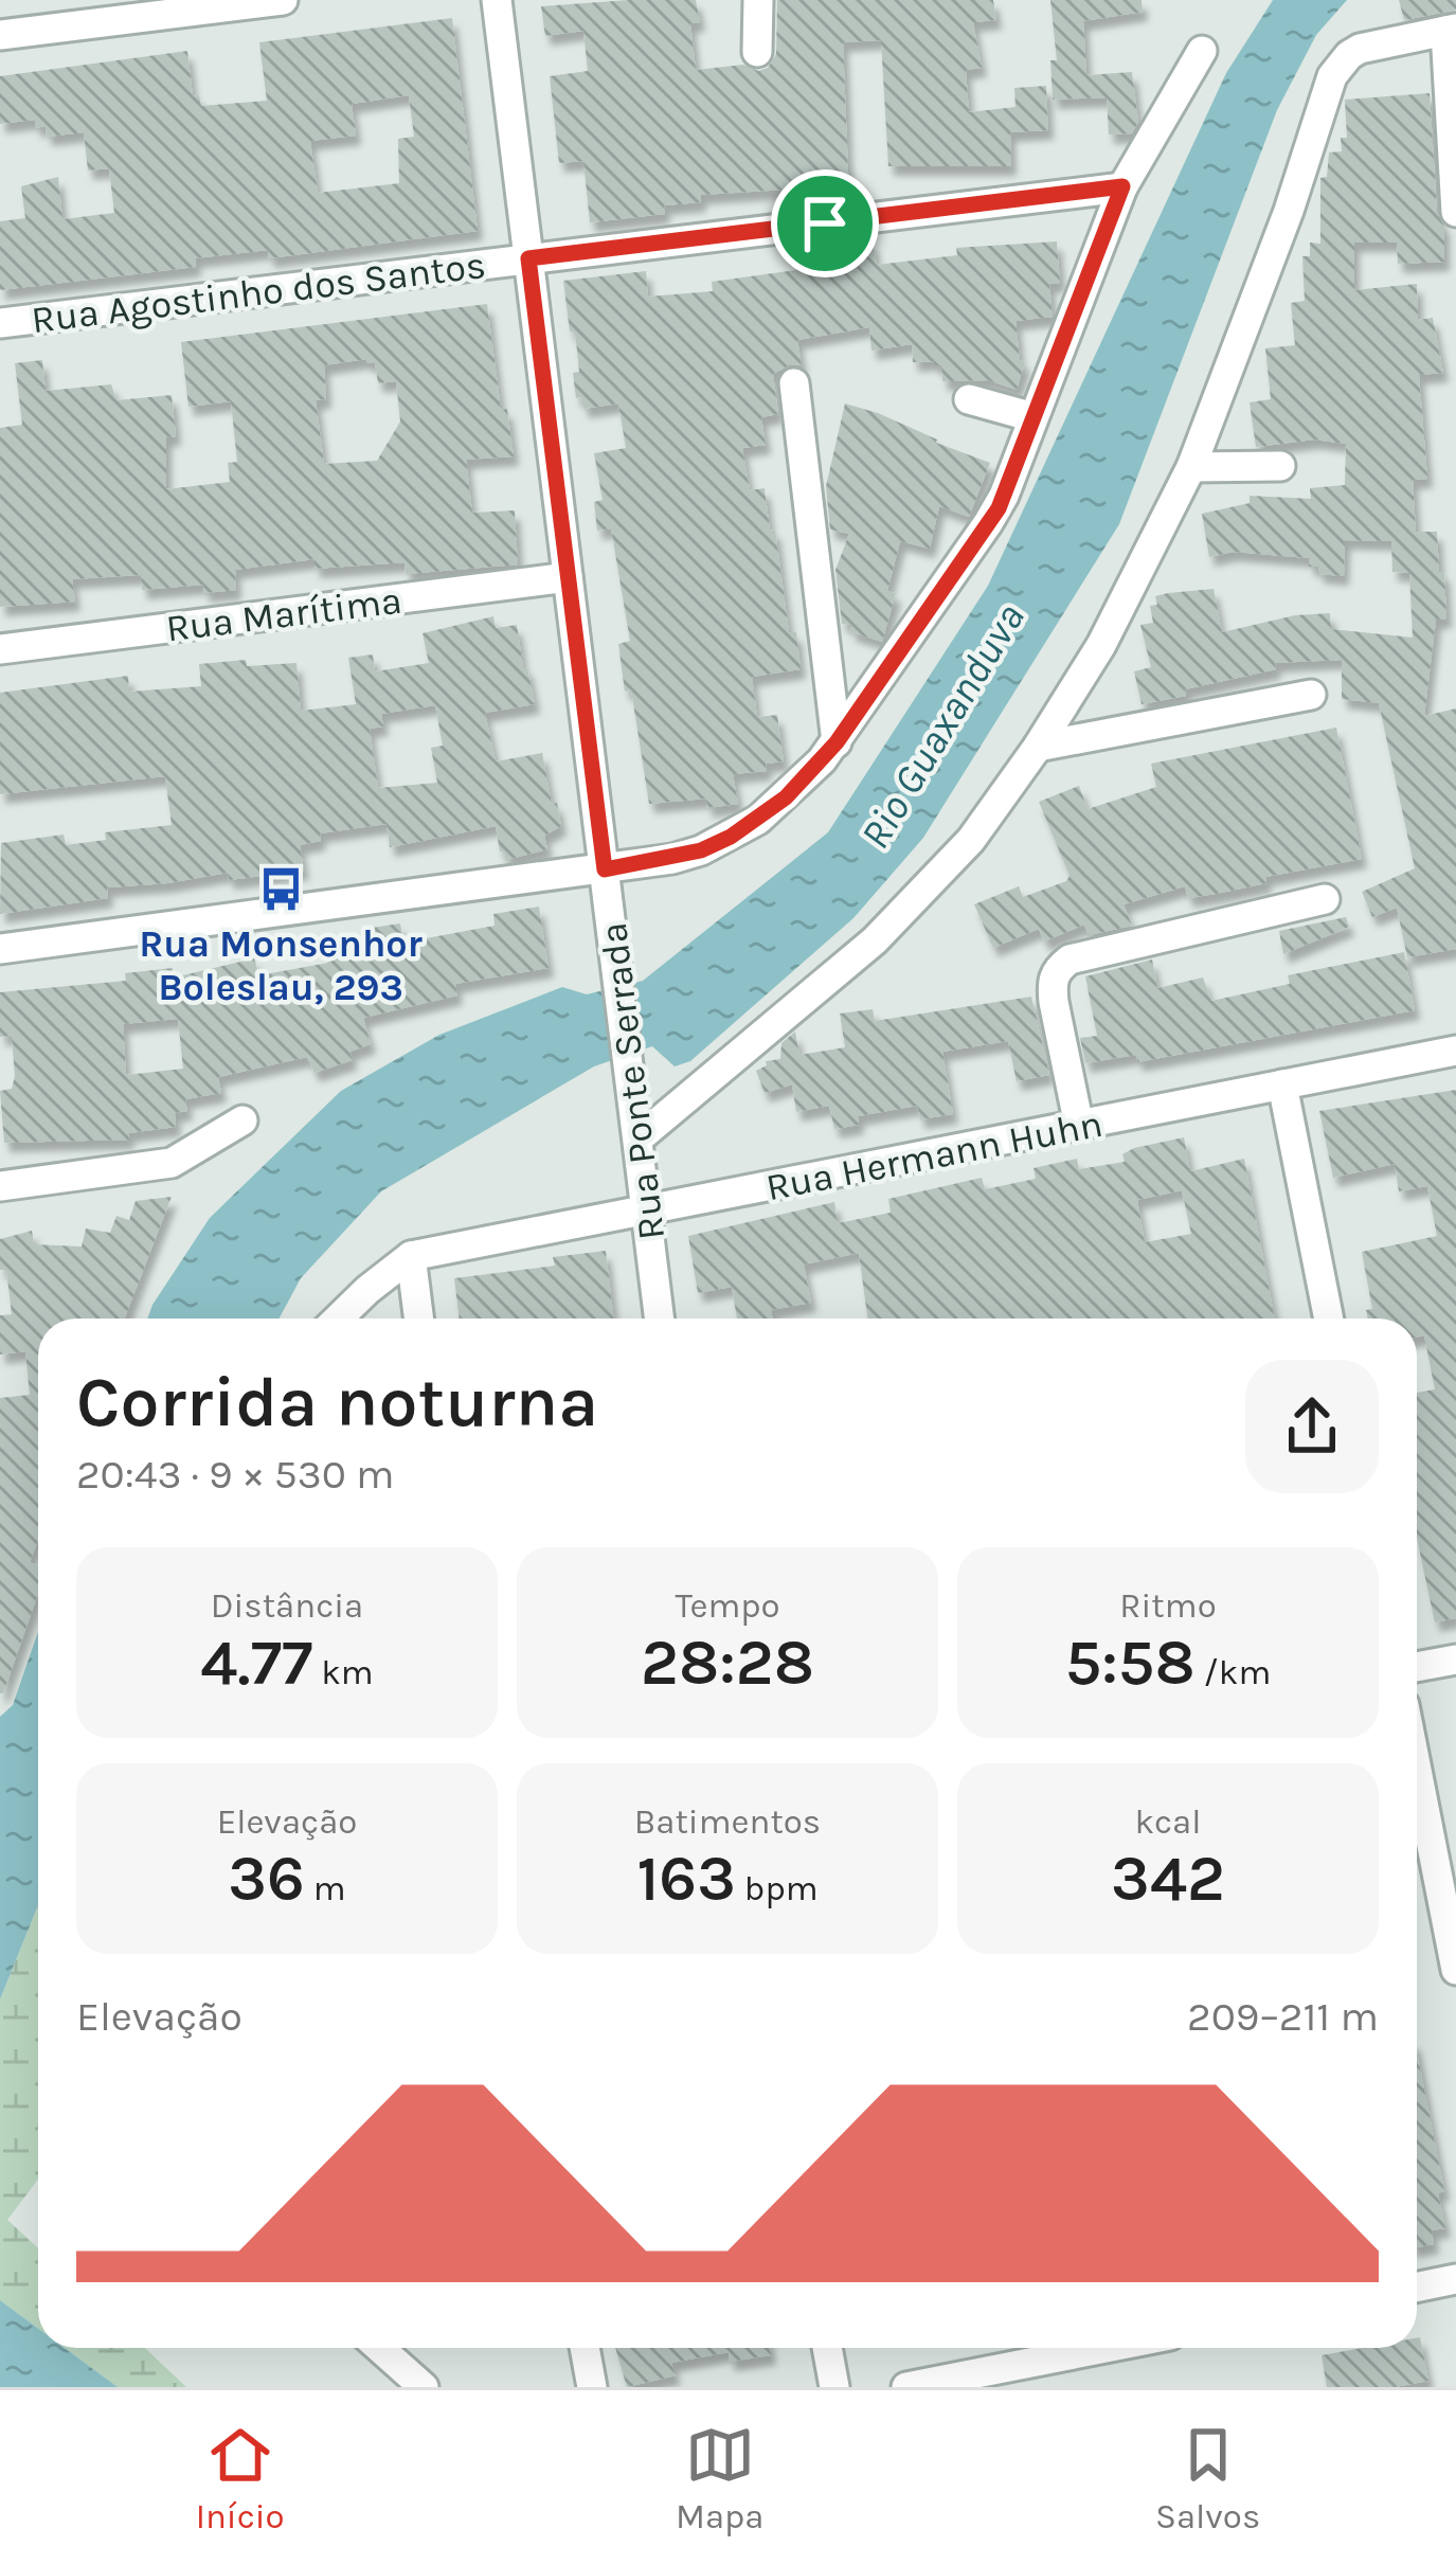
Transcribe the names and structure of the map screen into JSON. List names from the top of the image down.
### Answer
{
  "streets": {
    "street": [
      "Rua Agostinho dos Santos",
      "Rua Marítima",
      "Rua Ponte Serrada",
      "Rua Hermann Huhn"
    ]
  },
  "crossings": [
    ["Rua Agostinho dos Santos", "Rua Ponte Serrada"],
    ["Rua Marítima", "Rua Ponte Serrada"],
    ["Rua Ponte Serrada", "Rua Hermann Huhn"]
  ],
  "water": ["Rio Guaxanduva"],
  "places": {
    "bus stop": ["Rua Monsenhor Boleslau, 293"]
  },
  "page": {
    "heading": ["Corrida noturna", "20:43 · 9 × 530 m"],
    "stats": [
      ["Distância", "4.77 km"],
      ["Tempo", "28:28"],
      ["Ritmo", "5:58 /km"],
      ["Elevação", "36 m"],
      ["Batimentos", "163 bpm"],
      ["kcal", "342"]
    ],
    "chart": ["Elevação", "209–211 m"],
    "tabs": ["Início", "Mapa", "Salvos"]
  }
}
